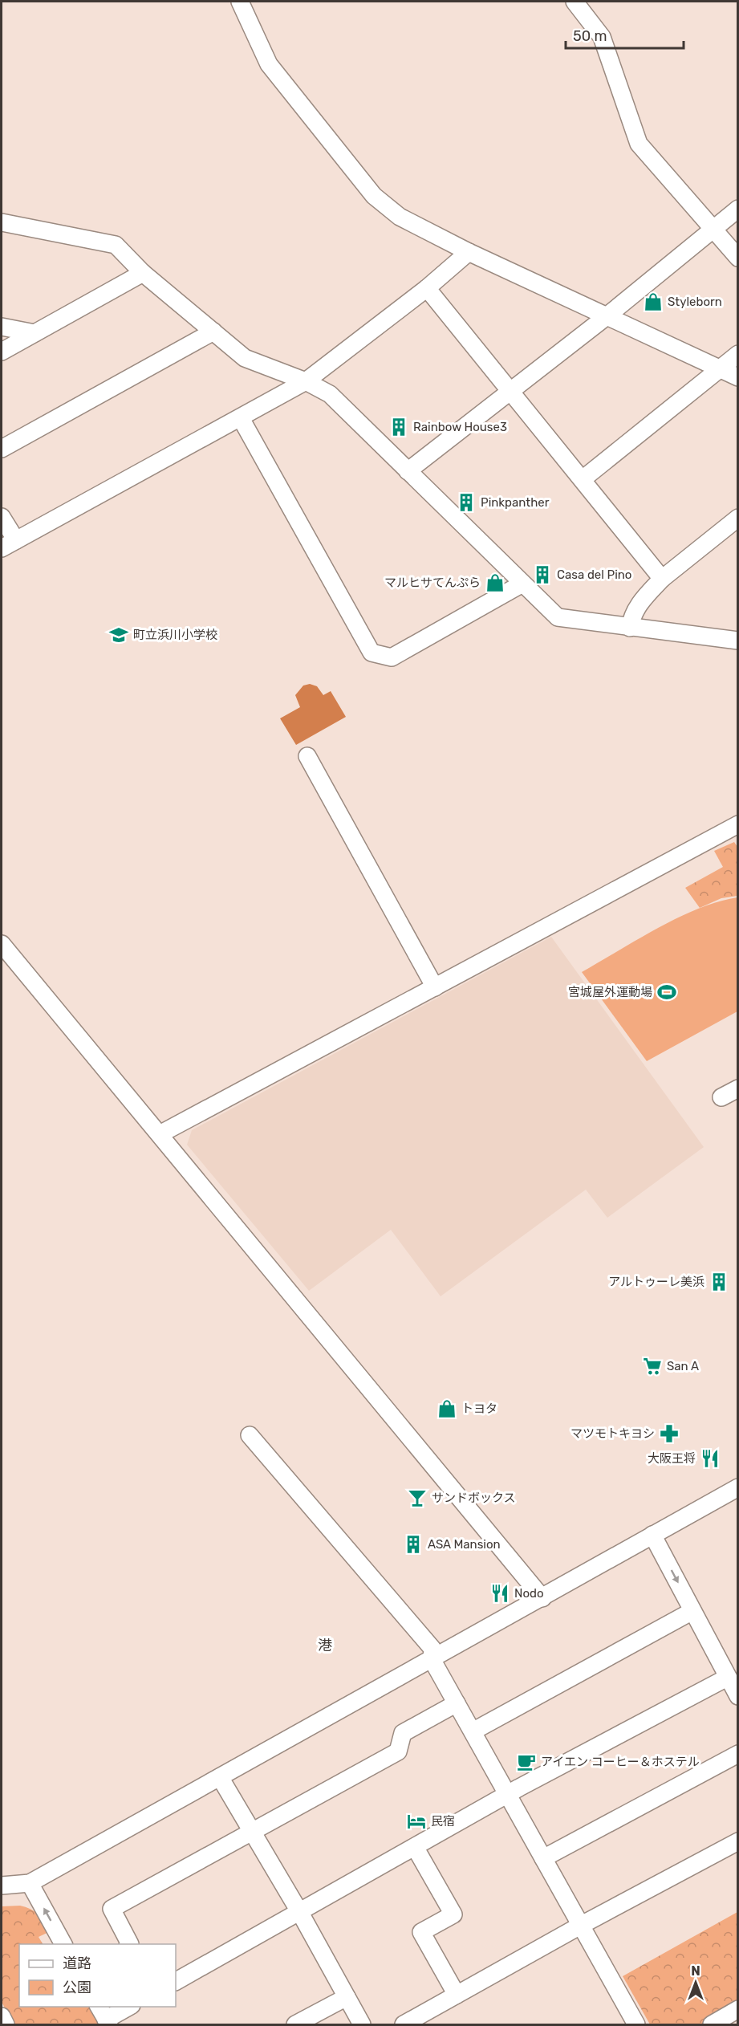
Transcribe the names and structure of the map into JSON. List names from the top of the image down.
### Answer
{
  "districts": ["港"],
  "places": {
    "shop": ["Styleborn", "マルヒサてんぷら", "トヨタ"],
    "building": [
      "Rainbow House3",
      "Pinkpanther",
      "Casa del Pino",
      "アルトゥーレ美浜",
      "ASA Mansion"
    ],
    "school or university": ["町立浜川小学校"],
    "sports": ["宮城屋外運動場"],
    "supermarket": ["San A"],
    "pharmacy": ["マツモトキヨシ"],
    "restaurant": ["大阪王将", "Nodo"],
    "bar": ["サンドボックス"],
    "cafe": ["アイエン コーヒー＆ホステル"],
    "hotel": ["民宿"]
  },
  "legend": ["道路", "公園"],
  "scale_bar": "50 m",
  "north": "top"
}
